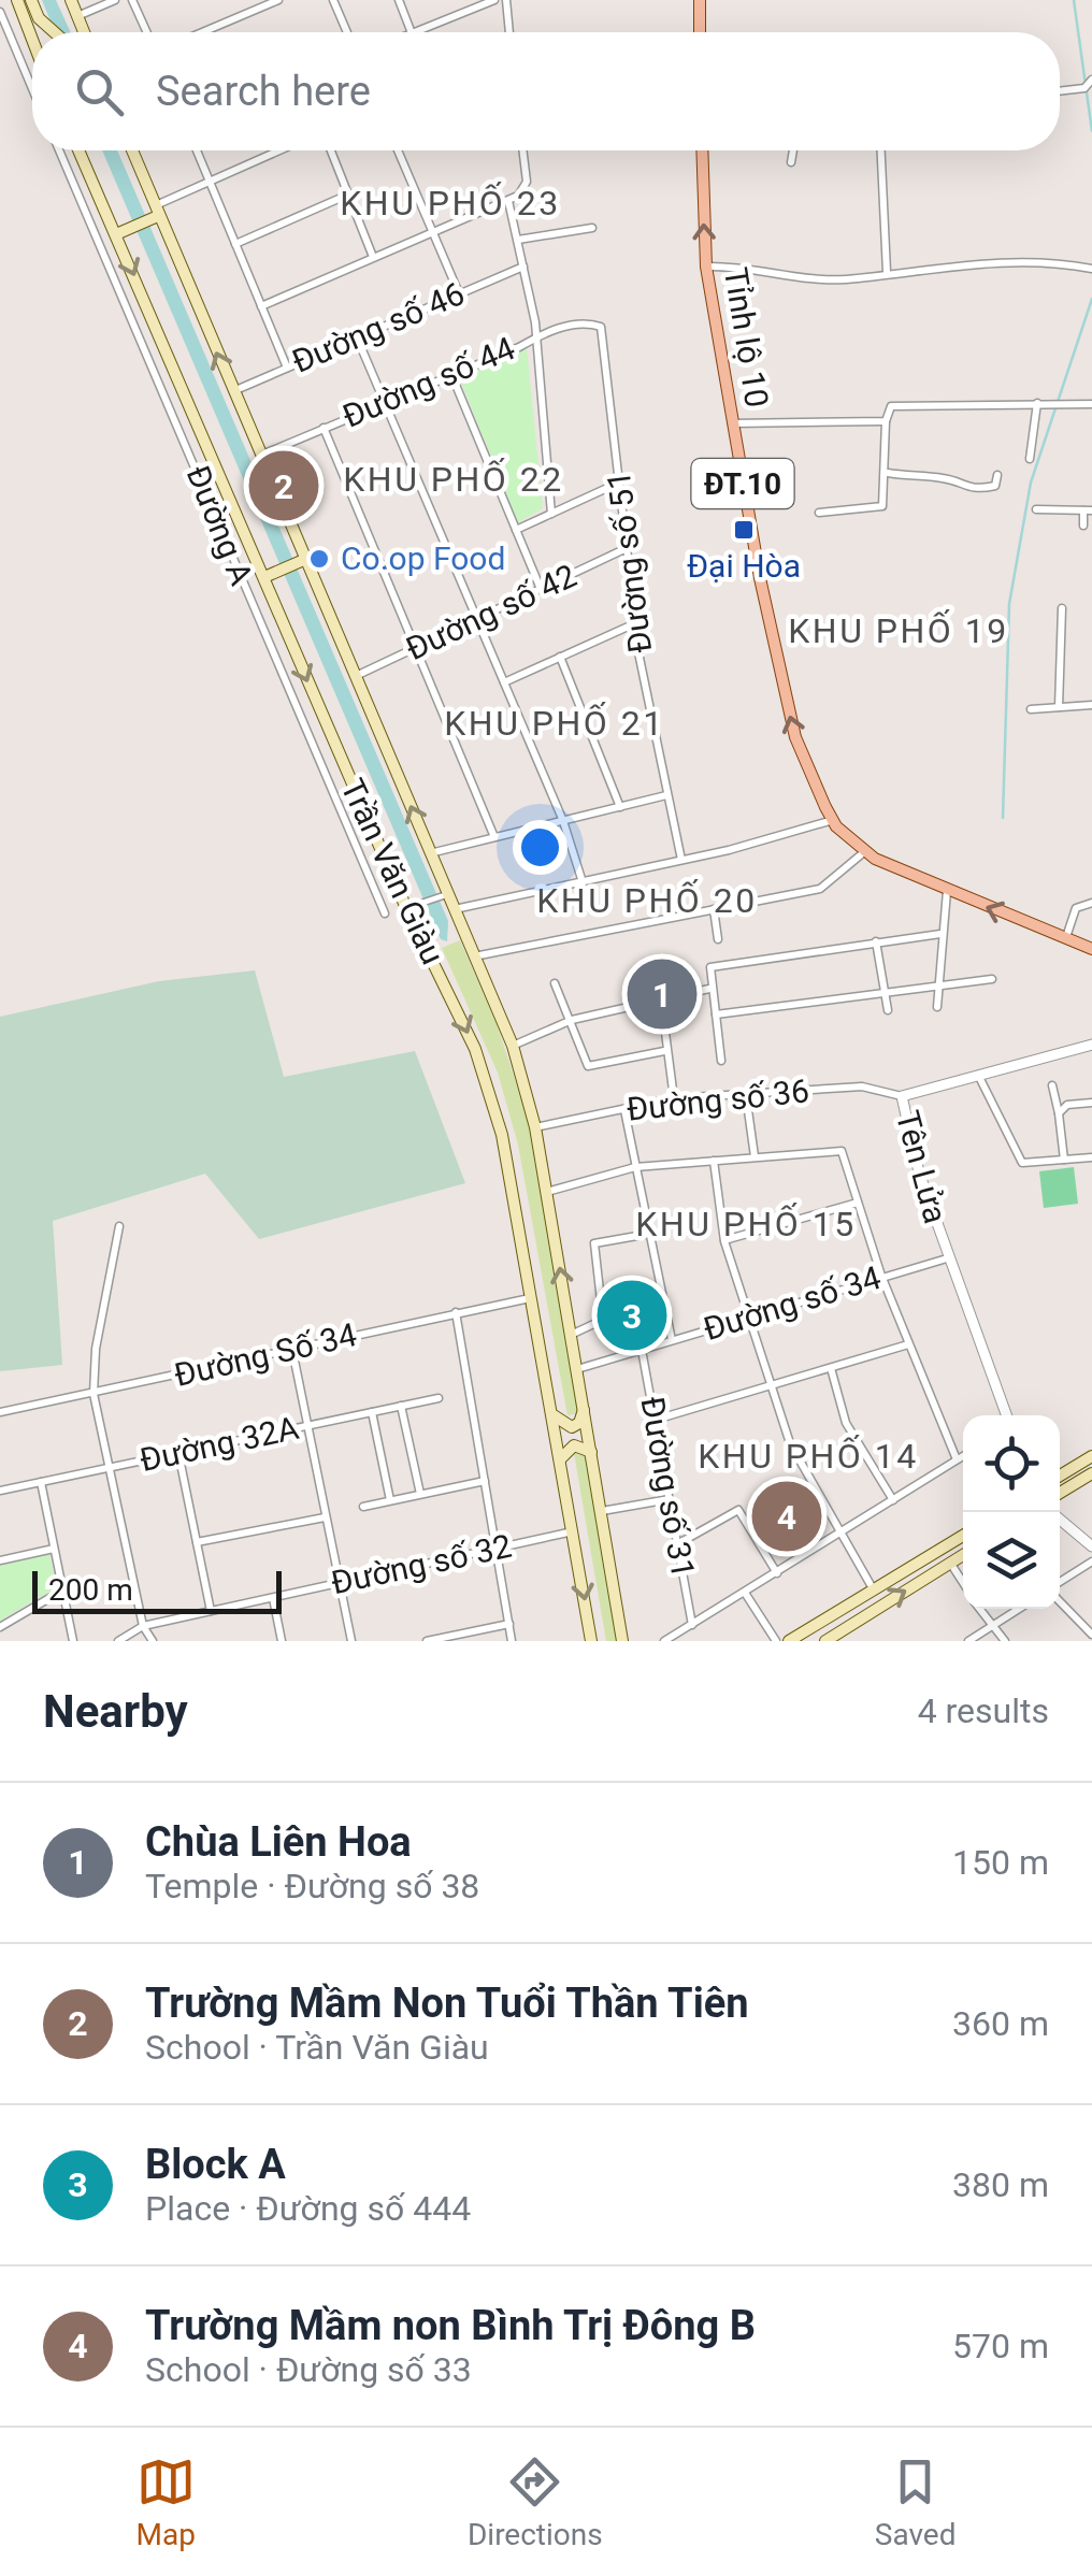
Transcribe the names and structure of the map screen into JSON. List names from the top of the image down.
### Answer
{
  "streets": {
    "main road": ["Tỉnh lộ 10", "ĐT.10", "Trần Văn Giàu"],
    "street": [
      "Đường số 46",
      "Đường số 44",
      "Đường A",
      "Đường số 51",
      "Đường số 42",
      "Đường số 36",
      "Tên Lửa",
      "Đường số 34",
      "Đường Số 34",
      "Đường 32A",
      "Đường số 31",
      "Đường số 32"
    ]
  },
  "crossings": [
    ["Đường số 46", "Trần Văn Giàu"],
    ["Đường số 44", "Đường số 51"],
    ["Đường số 44", "Trần Văn Giàu"],
    ["Đường số 51", "Đường số 42"],
    ["Đường số 42", "Trần Văn Giàu"],
    ["Trần Văn Giàu", "Đường số 36"],
    ["Trần Văn Giàu", "Đường số 34"],
    ["Trần Văn Giàu", "Đường Số 34"],
    ["Trần Văn Giàu", "Đường số 32"],
    ["Đường số 36", "Tên Lửa"],
    ["Tên Lửa", "Đường số 34"],
    ["Đường số 34", "Đường số 31"]
  ],
  "one_way": ["Tỉnh lộ 10"],
  "districts": [
    "KHU PHỐ 23",
    "KHU PHỐ 22",
    "KHU PHỐ 19",
    "KHU PHỐ 21",
    "KHU PHỐ 20",
    "KHU PHỐ 15",
    "KHU PHỐ 14"
  ],
  "places": {
    "transit": ["Đại Hòa"],
    "other": ["Co.op Food"]
  },
  "scale_bar": "200 m",
  "page": {
    "search": "Search here",
    "pins": [
      "2",
      "1",
      "3",
      "4"
    ],
    "scale": "200 m",
    "heading": ["Nearby", "4 results"],
    "list": [
      {
        "mark": "1",
        "name": "Chùa Liên Hoa",
        "note": "Temple · Đường số 38",
        "value": "150 m"
      },
      {
        "mark": "2",
        "name": "Trường Mầm Non Tuổi Thần Tiên",
        "note": "School · Trần Văn Giàu",
        "value": "360 m"
      },
      {
        "mark": "3",
        "name": "Block A",
        "note": "Place · Đường số 444",
        "value": "380 m"
      },
      {
        "mark": "4",
        "name": "Trường Mầm non Bình Trị Đông B",
        "note": "School · Đường số 33",
        "value": "570 m"
      }
    ],
    "nav": ["Map", "Directions", "Saved"]
  }
}
